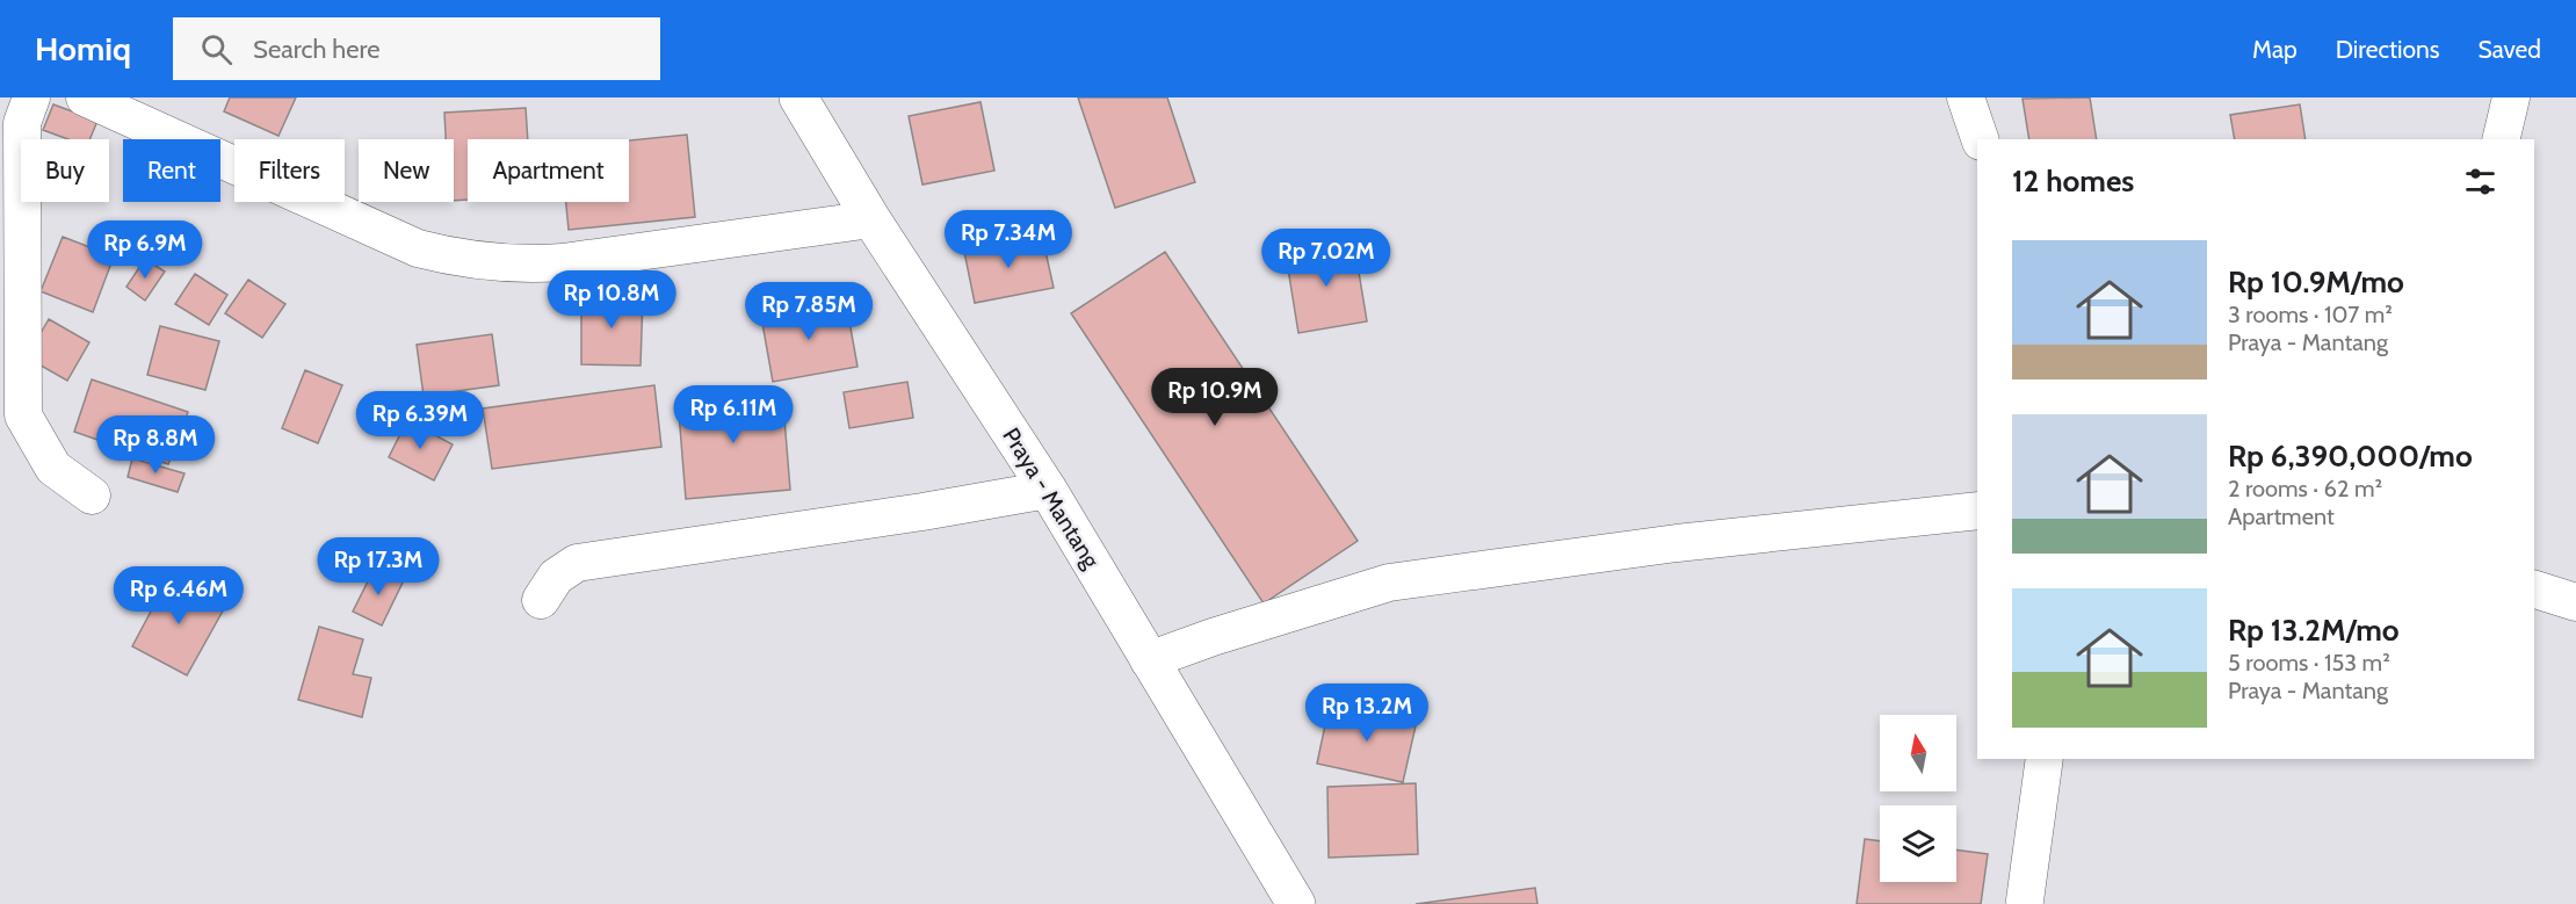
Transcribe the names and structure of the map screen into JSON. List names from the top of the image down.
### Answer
{
  "streets": {
    "main road": ["Praya - Mantang"]
  },
  "north": "top",
  "page": {
    "header": "Homiq",
    "search": "Search here",
    "nav": ["Map", "Directions", "Saved"],
    "chip": [
      "Buy",
      "Rent",
      "Filters",
      "New",
      "Apartment"
    ],
    "heading": "12 homes",
    "price": [
      "Rp 7.34M",
      "Rp 6.9M",
      "Rp 7.02M",
      "Rp 10.8M",
      "Rp 7.85M",
      "Rp 10.9M",
      "Rp 6.11M",
      "Rp 6.39M",
      "Rp 8.8M",
      "Rp 17.3M",
      "Rp 6.46M",
      "Rp 13.2M"
    ],
    "list": [
      {
        "name": "Rp 10.9M/mo",
        "note": "3 rooms · 107 m² · Praya - Mantang"
      },
      {
        "name": "Rp 6,390,000/mo",
        "note": "2 rooms · 62 m² · Apartment"
      },
      {
        "name": "Rp 13.2M/mo",
        "note": "5 rooms · 153 m² · Praya - Mantang"
      }
    ]
  }
}
